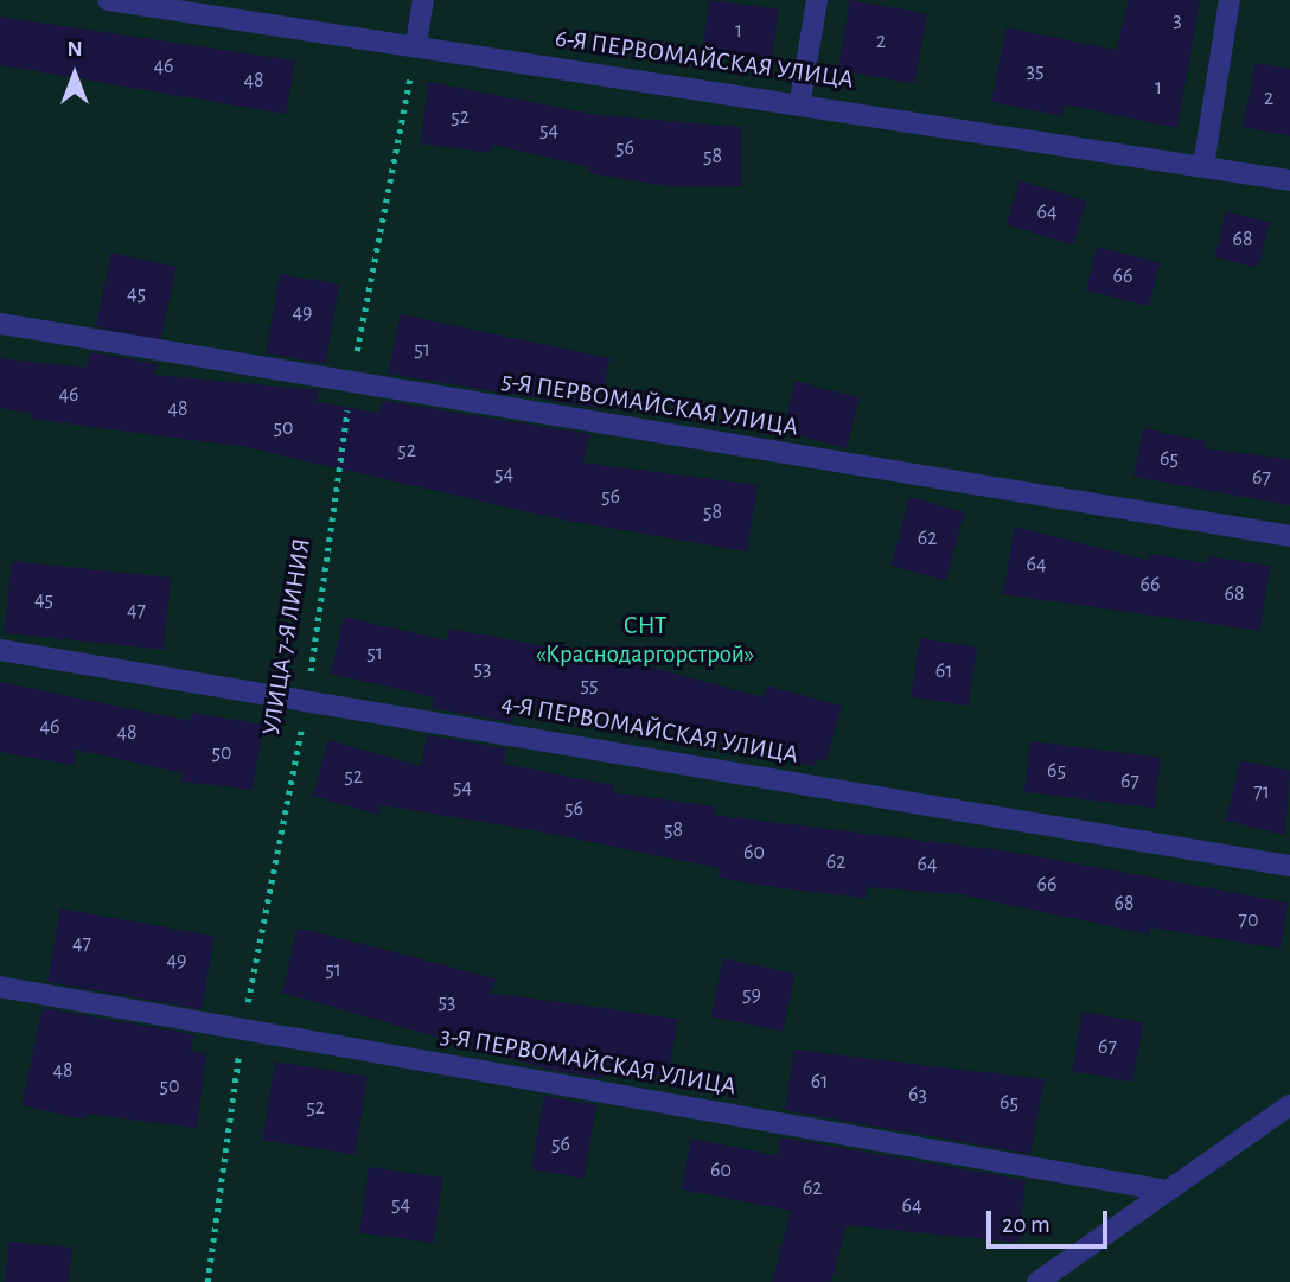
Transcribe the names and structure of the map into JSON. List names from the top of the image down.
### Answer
{
  "streets": {
    "street": [
      "6-Я ПЕРВОМАЙСКАЯ УЛИЦА",
      "5-Я ПЕРВОМАЙСКАЯ УЛИЦА",
      "4-Я ПЕРВОМАЙСКАЯ УЛИЦА",
      "3-Я ПЕРВОМАЙСКАЯ УЛИЦА"
    ],
    "path": ["УЛИЦА 7-Я ЛИНИЯ"]
  },
  "crossings": [
    ["6-Я ПЕРВОМАЙСКАЯ УЛИЦА", "УЛИЦА 7-Я ЛИНИЯ"],
    ["5-Я ПЕРВОМАЙСКАЯ УЛИЦА", "УЛИЦА 7-Я ЛИНИЯ"],
    ["УЛИЦА 7-Я ЛИНИЯ", "4-Я ПЕРВОМАЙСКАЯ УЛИЦА"],
    ["УЛИЦА 7-Я ЛИНИЯ", "3-Я ПЕРВОМАЙСКАЯ УЛИЦА"]
  ],
  "parks": ["СНТ «Краснодаргорстрой»"],
  "house_numbers": [
    "3",
    "1",
    "2",
    "46",
    "35",
    "48",
    "1",
    "2",
    "52",
    "54",
    "56",
    "58",
    "64",
    "68",
    "66",
    "45",
    "49",
    "51",
    "46",
    "48",
    "50",
    "52",
    "65",
    "54",
    "67",
    "56",
    "58",
    "62",
    "64",
    "66",
    "68",
    "45",
    "47",
    "51",
    "53",
    "61",
    "55",
    "46",
    "48",
    "50",
    "65",
    "52",
    "67",
    "54",
    "71",
    "56",
    "58",
    "60",
    "62",
    "64",
    "66",
    "68",
    "70",
    "47",
    "49",
    "51",
    "59",
    "53",
    "67",
    "48",
    "61",
    "50",
    "63",
    "65",
    "52",
    "56",
    "60",
    "62",
    "54",
    "64"
  ],
  "scale_bar": "20 m",
  "north": "top"
}
